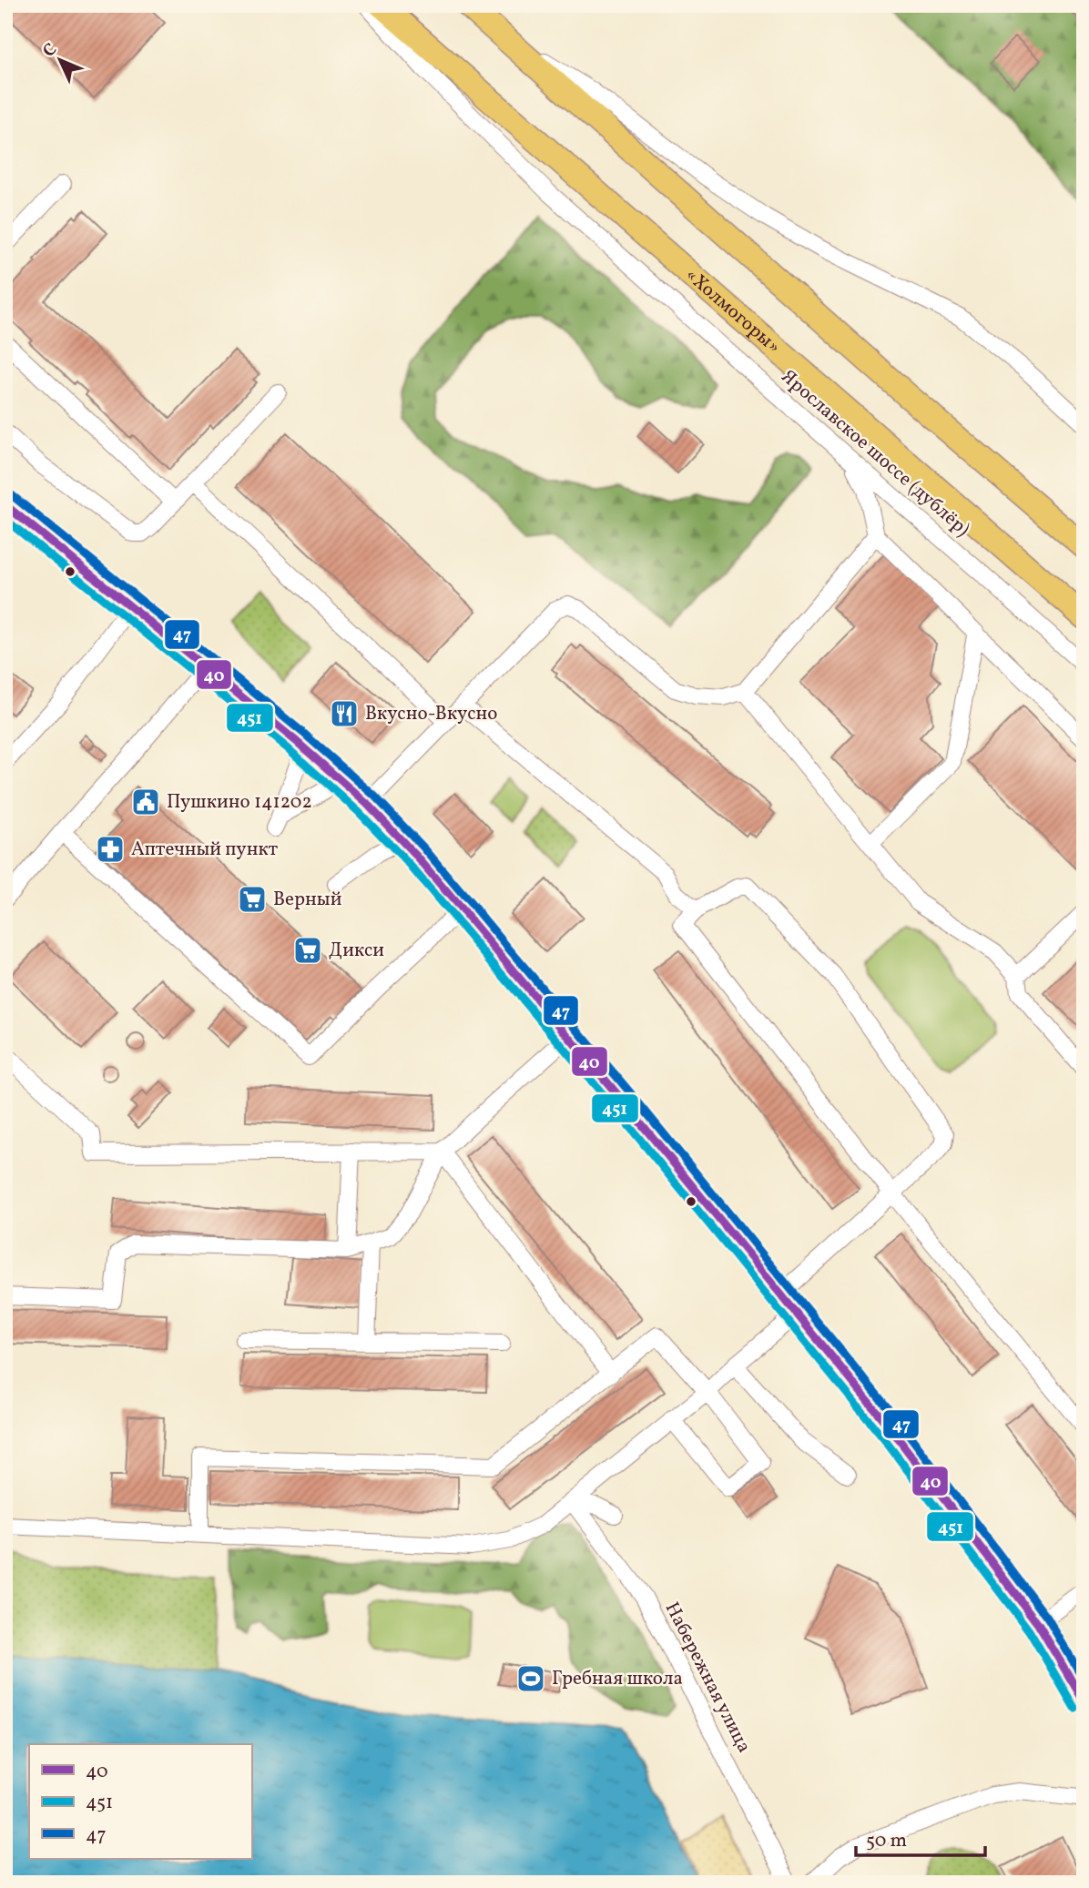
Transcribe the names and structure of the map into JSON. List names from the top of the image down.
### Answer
{
  "streets": {
    "highway": ["«Холмогоры»"],
    "street": ["Ярославское шоссе (дублёр)", "Набережная улица"]
  },
  "places": {
    "restaurant": ["Вкусно-Вкусно"],
    "public building": ["Пушкино 141202"],
    "pharmacy": ["Аптечный пункт"],
    "supermarket": ["Верный", "Дикси"],
    "sports": ["Гребная школа"]
  },
  "lines": ["transit line 47", "transit line 40", "transit line 451"],
  "legend": ["40", "451", "47"],
  "scale_bar": "50 m",
  "north": "top left"
}
